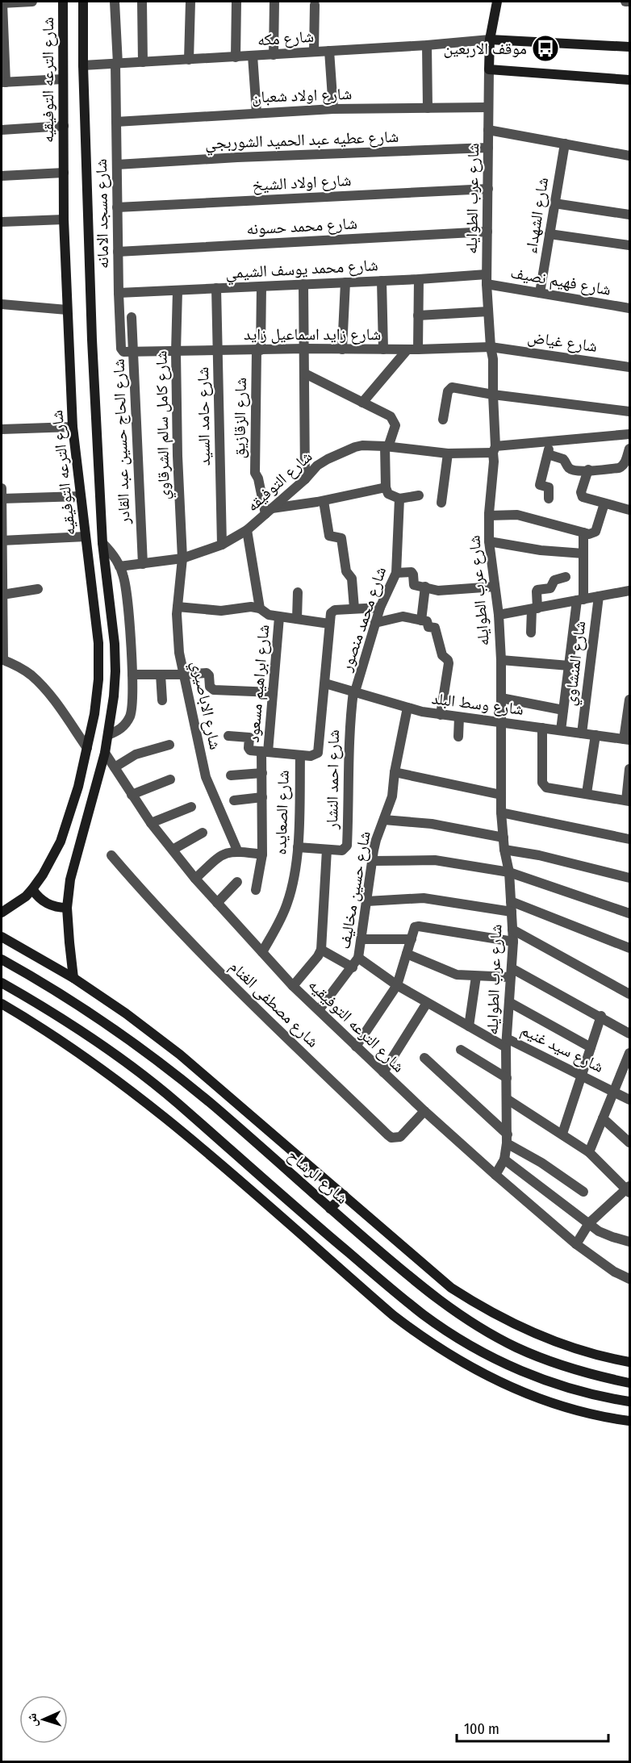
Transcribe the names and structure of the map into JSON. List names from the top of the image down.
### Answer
{
  "streets": {
    "main road": ["شارع الترعه التوفيقيه", "شارع عرب الطوايله", "شارع الرشاح"],
    "street": [
      "شارع مكه",
      "شارع اولاد شعبان",
      "شارع عطيه عبد الحميد الشوربجي",
      "شارع اولاد الشيخ",
      "شارع مسجد الامانه",
      "شارع الشهداء",
      "شارع محمد حسونه",
      "شارع محمد يوسف الشيمي",
      "شارع فهيم نصيف",
      "شارع زايد اسماعيل زايد",
      "شارع غياض",
      "شارع حامد السيد",
      "شارع الزقازيق",
      "شارع كامل سالم الشرقاوي",
      "شارع الحاج حسين عبد القادر",
      "شارع التوفيقه",
      "شارع محمد منصور",
      "شارع المنشاوي",
      "شارع ابراهيم مسعود",
      "شارع وسط البلد",
      "شارع الاباصيري",
      "شارع احمد النشار",
      "شارع الصعايده",
      "شارع حسين مخاليف",
      "شارع مصطفى الغنام",
      "شارع سيد غنيم"
    ]
  },
  "crossings": [
    ["شارع مكه", "شارع الترعه التوفيقيه"],
    ["شارع مكه", "شارع عرب الطوايله"],
    ["شارع مكه", "شارع مسجد الامانه"],
    ["شارع الترعه التوفيقيه", "شارع عرب الطوايله"],
    ["شارع الترعه التوفيقيه", "شارع الصعايده"],
    ["شارع الترعه التوفيقيه", "شارع حسين مخاليف"],
    ["شارع الترعه التوفيقيه", "شارع مصطفى الغنام"],
    ["شارع اولاد شعبان", "شارع عرب الطوايله"],
    ["شارع اولاد شعبان", "شارع مسجد الامانه"],
    ["شارع عطيه عبد الحميد الشوربجي", "شارع عرب الطوايله"],
    ["شارع عطيه عبد الحميد الشوربجي", "شارع مسجد الامانه"],
    ["شارع اولاد الشيخ", "شارع عرب الطوايله"],
    ["شارع اولاد الشيخ", "شارع مسجد الامانه"],
    ["شارع عرب الطوايله", "شارع محمد حسونه"],
    ["شارع عرب الطوايله", "شارع محمد يوسف الشيمي"],
    ["شارع عرب الطوايله", "شارع فهيم نصيف"],
    ["شارع عرب الطوايله", "شارع زايد اسماعيل زايد"],
    ["شارع عرب الطوايله", "شارع غياض"],
    ["شارع عرب الطوايله", "شارع التوفيقه"],
    ["شارع عرب الطوايله", "شارع وسط البلد"],
    ["شارع عرب الطوايله", "شارع سيد غنيم"],
    ["شارع مسجد الامانه", "شارع محمد حسونه"],
    ["شارع مسجد الامانه", "شارع محمد يوسف الشيمي"],
    ["شارع مسجد الامانه", "شارع زايد اسماعيل زايد"],
    ["شارع مسجد الامانه", "شارع الحاج حسين عبد القادر"],
    ["شارع الشهداء", "شارع فهيم نصيف"],
    ["شارع محمد يوسف الشيمي", "شارع فهيم نصيف"],
    ["شارع محمد يوسف الشيمي", "شارع حامد السيد"],
    ["شارع محمد يوسف الشيمي", "شارع الزقازيق"],
    ["شارع محمد يوسف الشيمي", "شارع كامل سالم الشرقاوي"],
    ["شارع زايد اسماعيل زايد", "شارع غياض"],
    ["شارع زايد اسماعيل زايد", "شارع حامد السيد"],
    ["شارع زايد اسماعيل زايد", "شارع الزقازيق"],
    ["شارع زايد اسماعيل زايد", "شارع كامل سالم الشرقاوي"],
    ["شارع زايد اسماعيل زايد", "شارع الحاج حسين عبد القادر"],
    ["شارع حامد السيد", "شارع التوفيقه"],
    ["شارع الزقازيق", "شارع التوفيقه"],
    ["شارع كامل سالم الشرقاوي", "شارع التوفيقه"],
    ["شارع كامل سالم الشرقاوي", "شارع الاباصيري"],
    ["شارع الحاج حسين عبد القادر", "شارع التوفيقه"],
    ["شارع التوفيقه", "شارع الاباصيري"],
    ["شارع محمد منصور", "شارع وسط البلد"],
    ["شارع محمد منصور", "شارع احمد النشار"],
    ["شارع المنشاوي", "شارع وسط البلد"],
    ["شارع وسط البلد", "شارع احمد النشار"],
    ["شارع وسط البلد", "شارع الصعايده"],
    ["شارع وسط البلد", "شارع حسين مخاليف"],
    ["شارع احمد النشار", "شارع الصعايده"],
    ["شارع حسين مخاليف", "شارع سيد غنيم"]
  ],
  "places": {
    "bus stop": ["موقف الاربعين"]
  },
  "scale_bar": "100 m",
  "north": "left"
}
